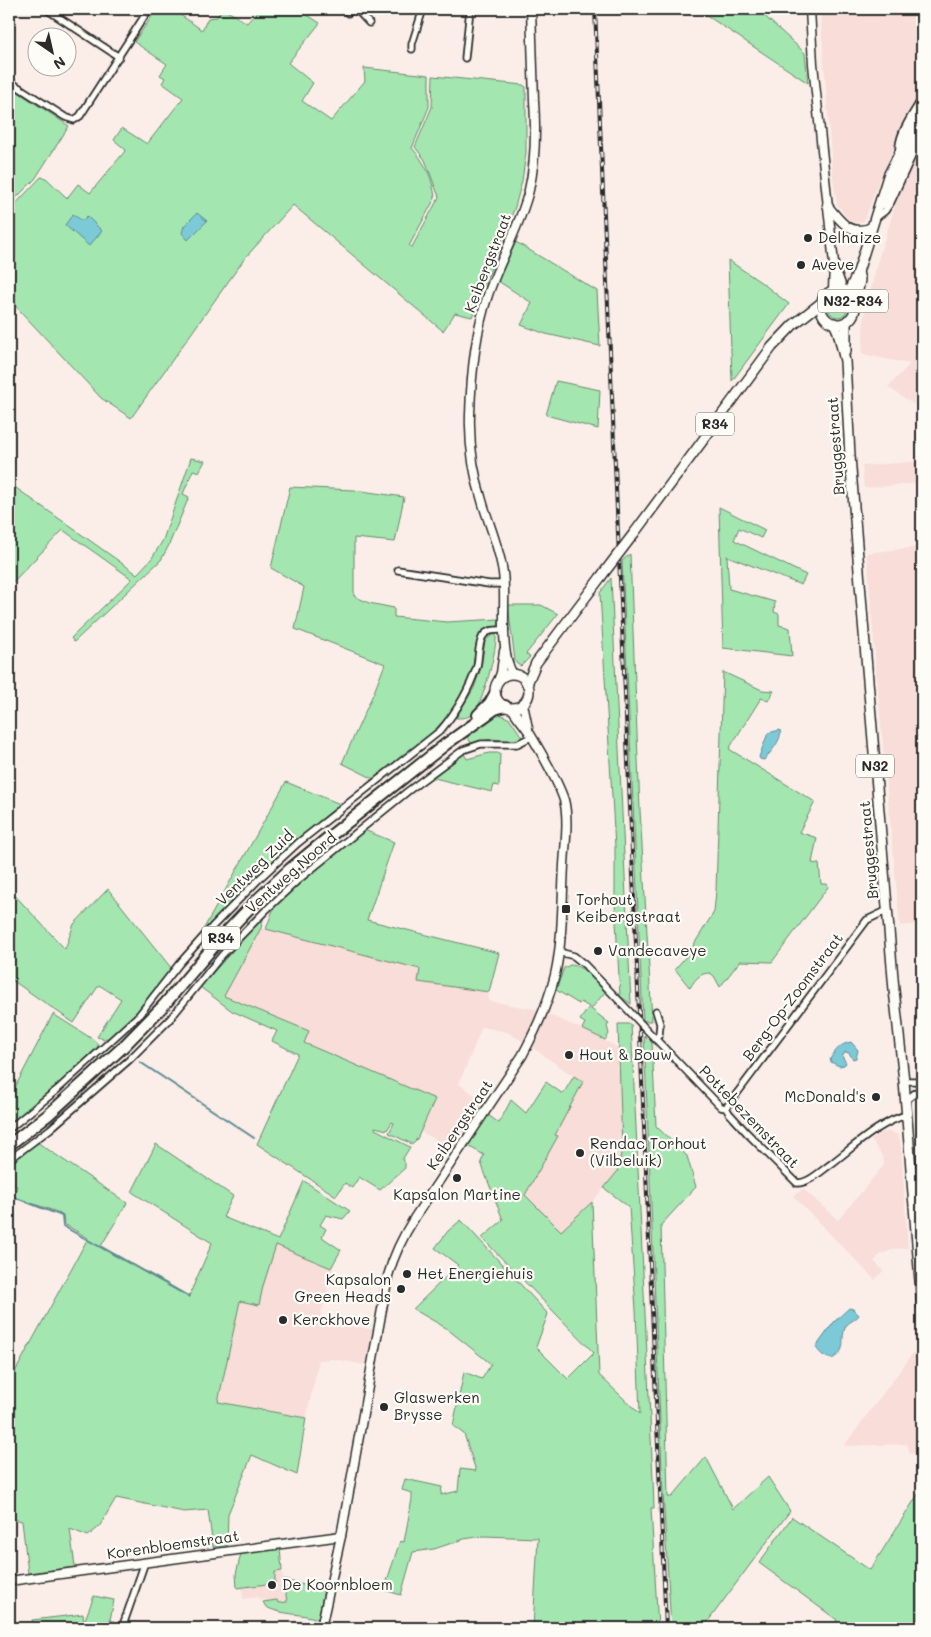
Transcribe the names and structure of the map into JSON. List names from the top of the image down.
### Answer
{
  "streets": {
    "highway": ["R34"],
    "main road": ["N32-R34", "Bruggestraat", "N32"],
    "street": [
      "Keibergstraat",
      "Ventweg Zuid",
      "Ventweg Noord",
      "Berg-Op-Zoomstraat",
      "Pottebezemstraat",
      "Korenbloemstraat"
    ]
  },
  "crossings": [
    ["Keibergstraat", "R34"],
    ["Keibergstraat", "Ventweg Zuid"],
    ["Keibergstraat", "Ventweg Noord"],
    ["Keibergstraat", "Pottebezemstraat"],
    ["Keibergstraat", "Korenbloemstraat"],
    ["N32-R34", "R34"],
    ["N32-R34", "Bruggestraat"],
    ["R34", "Bruggestraat"],
    ["Bruggestraat", "Berg-Op-Zoomstraat"],
    ["Bruggestraat", "Pottebezemstraat"],
    ["Berg-Op-Zoomstraat", "Pottebezemstraat"]
  ],
  "places": {
    "other": [
      "Delhaize",
      "Aveve",
      "Vandecaveye",
      "Hout & Bouw",
      "McDonald's",
      "Rendac Torhout (Vilbeluik)",
      "Kapsalon Martine",
      "Het Energiehuis",
      "Kapsalon Green Heads",
      "Kerckhove",
      "Glaswerken Brysse",
      "De Koornbloem"
    ],
    "transit": ["Torhout Keibergstraat"]
  },
  "north": "bottom right"
}
